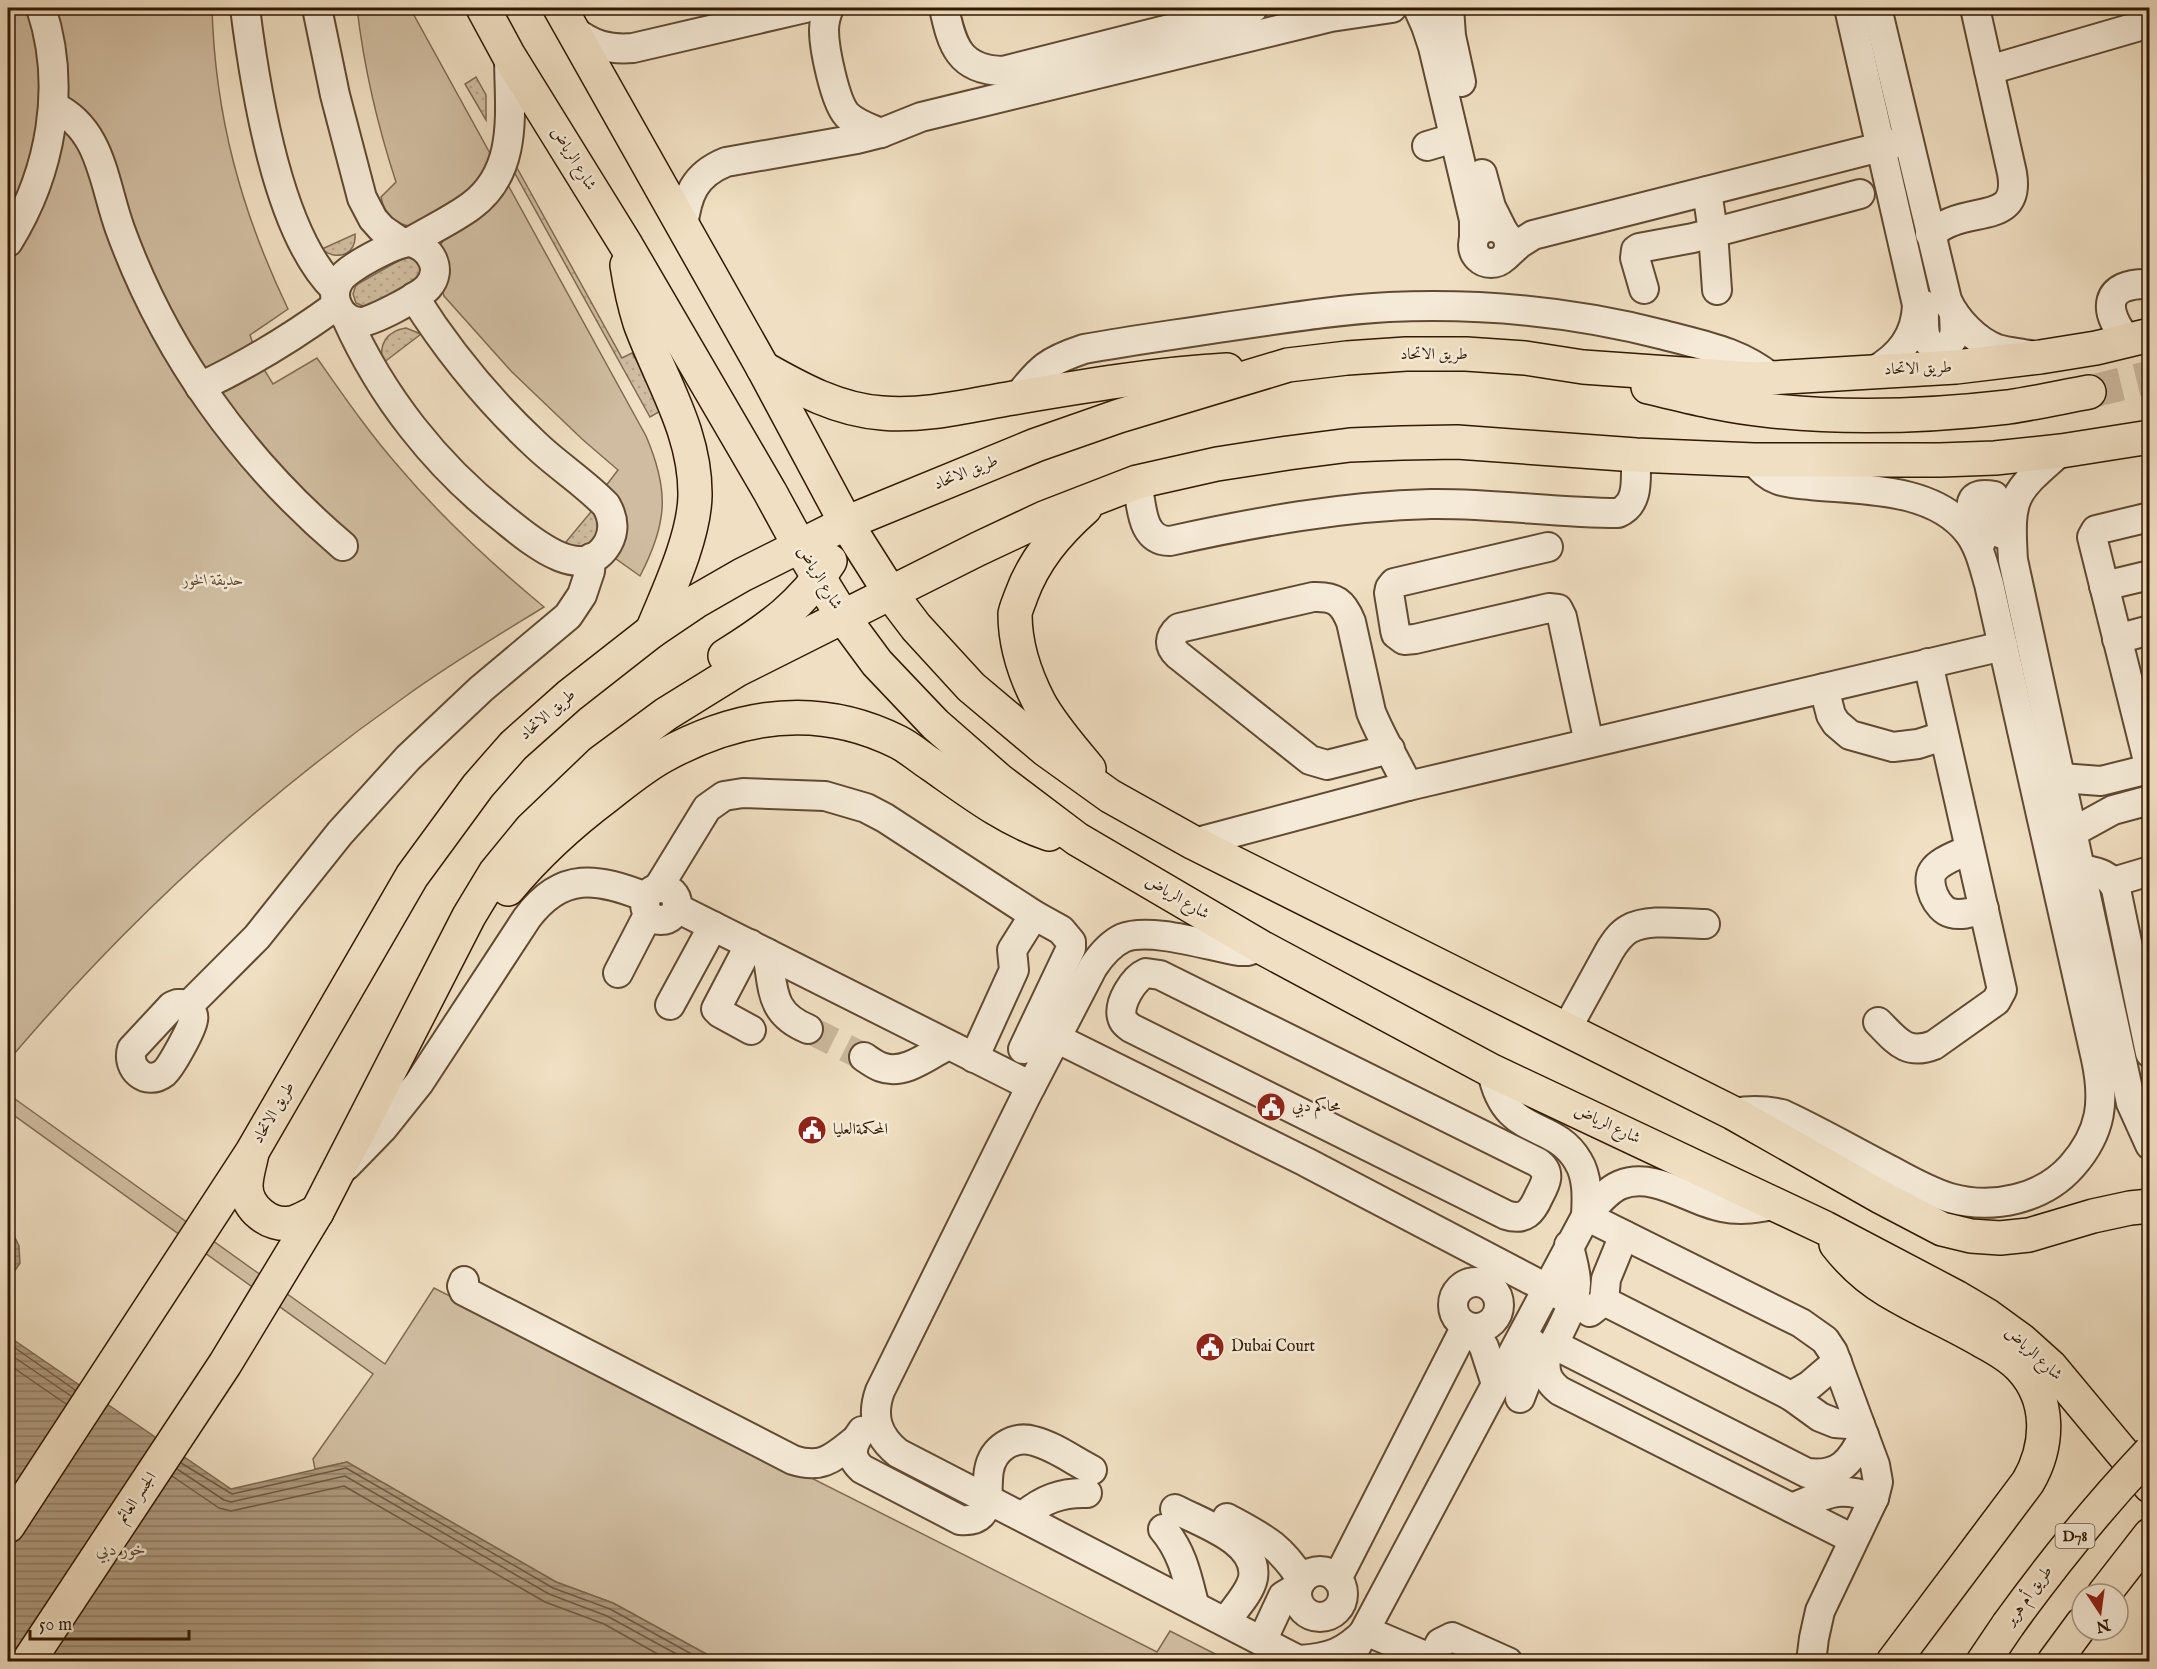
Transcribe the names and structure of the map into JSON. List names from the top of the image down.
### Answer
{
  "streets": {
    "main road": [
      "شارع الرياض",
      "طريق الاتحاد",
      "الجسر العائم",
      "D78",
      "طريق أم هرير"
    ]
  },
  "crossings": [
    ["شارع الرياض", "طريق الاتحاد"]
  ],
  "water": ["خور دبي"],
  "parks": ["حديقة الخور"],
  "places": {
    "public building": ["محاكم دبي", "المحكمةالعليا", "Dubai Court"]
  },
  "scale_bar": "50 m",
  "north": "bottom"
}
